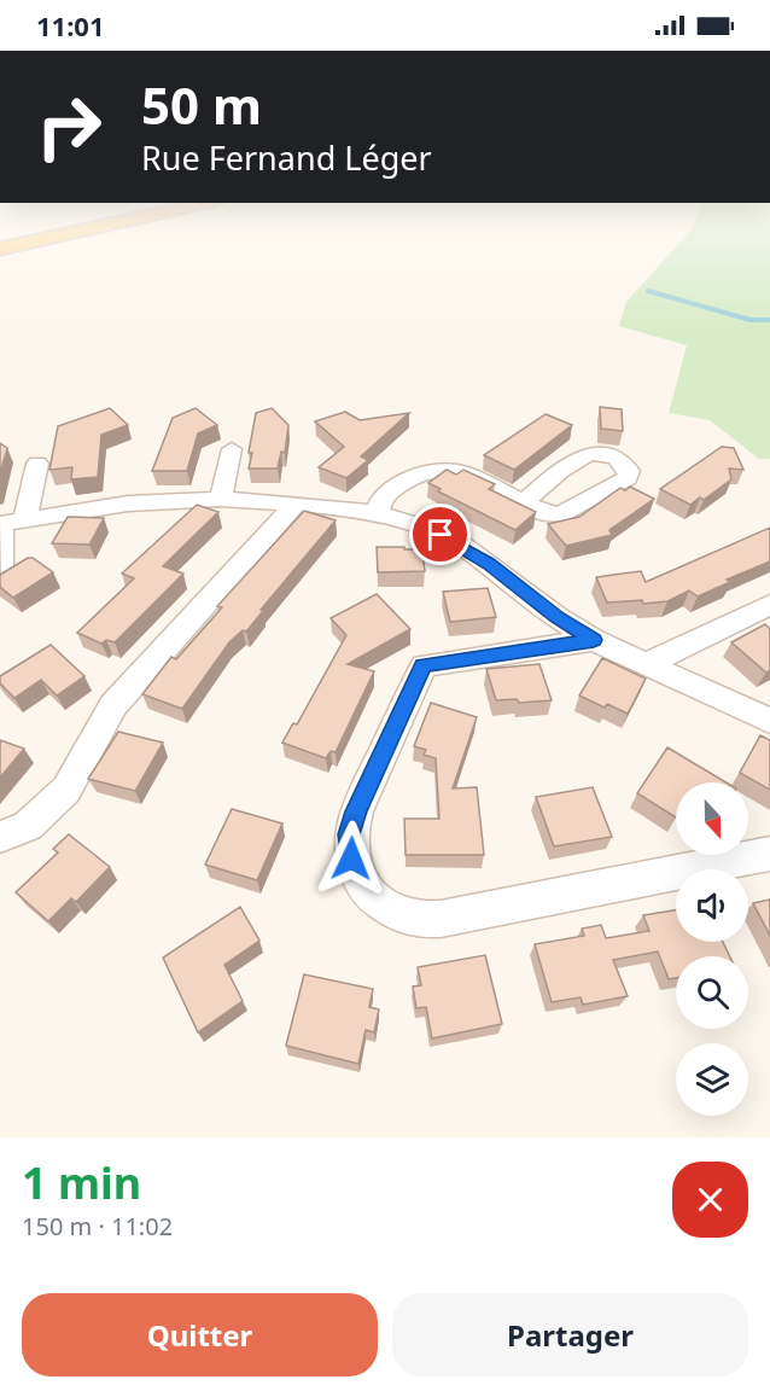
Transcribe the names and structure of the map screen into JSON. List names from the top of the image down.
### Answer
{
  "north": "bottom",
  "page": {
    "status": "11:01",
    "turn": ["50 m", "Rue Fernand Léger"],
    "heading": ["1 min", "150 m · 11:02"],
    "buttons": ["Quitter", "Partager"]
  }
}
